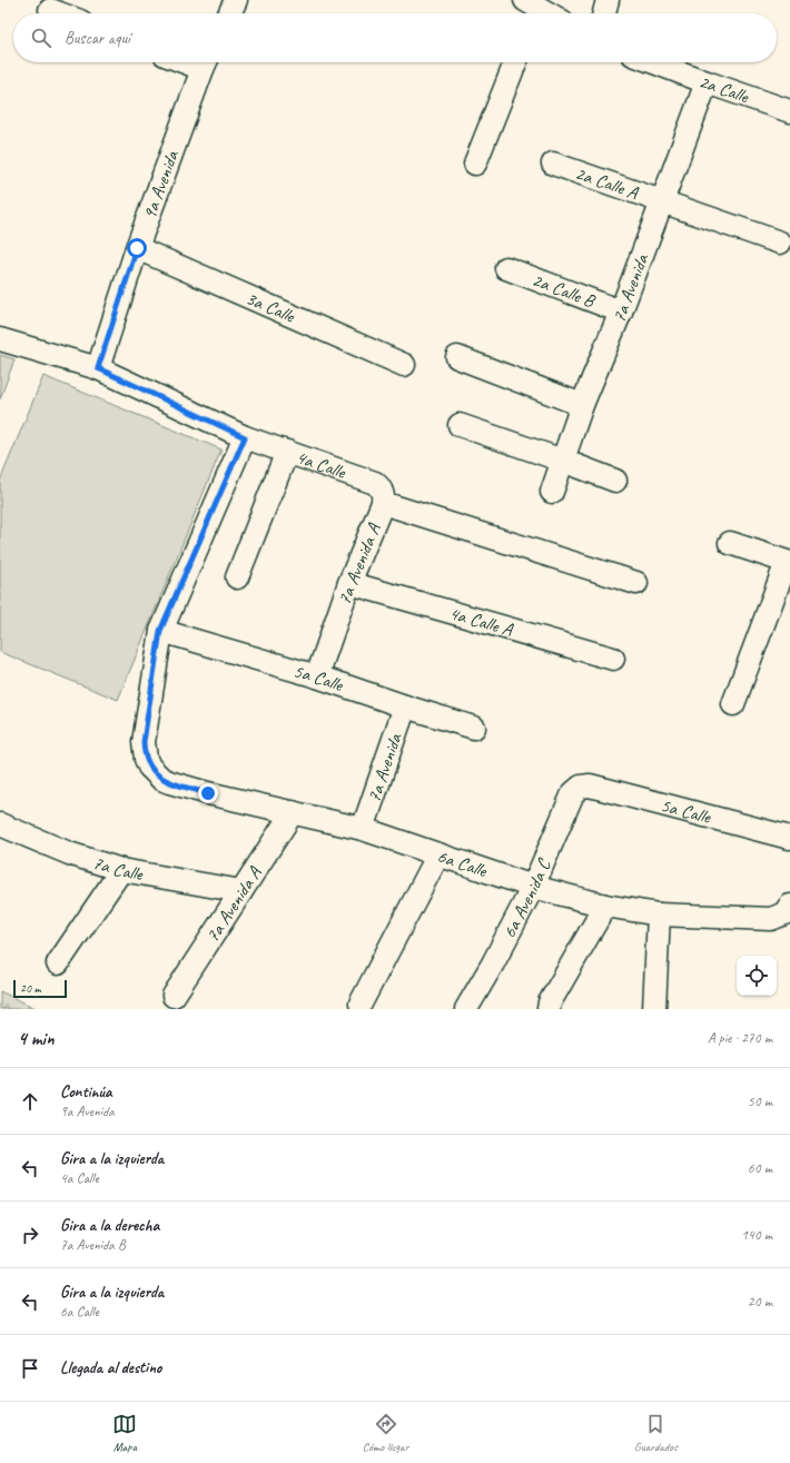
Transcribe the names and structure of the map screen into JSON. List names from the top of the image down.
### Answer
{
  "streets": {
    "street": [
      "2a Calle",
      "2a Calle A",
      "9a Avenida",
      "7a Avenida",
      "2a Calle B",
      "3a Calle",
      "4a Calle",
      "7a Avenida A",
      "4a Calle A",
      "5a Calle",
      "6a Calle",
      "7a Calle",
      "6a Avenida C"
    ]
  },
  "crossings": [
    ["2a Calle", "7a Avenida"],
    ["2a Calle A", "7a Avenida"],
    ["9a Avenida", "3a Calle"],
    ["9a Avenida", "4a Calle"],
    ["7a Avenida", "2a Calle B"],
    ["7a Avenida", "5a Calle"],
    ["7a Avenida", "6a Calle"],
    ["4a Calle", "7a Avenida A"],
    ["7a Avenida A", "4a Calle A"],
    ["7a Avenida A", "5a Calle"],
    ["7a Avenida A", "6a Calle"],
    ["7a Avenida A", "7a Calle"],
    ["5a Calle", "6a Calle"],
    ["5a Calle", "6a Avenida C"],
    ["6a Calle", "6a Avenida C"]
  ],
  "scale_bar": "20 m",
  "page": {
    "search": "Buscar aquí",
    "scale": "20 m",
    "heading": ["4 min", "A pie · 270 m"],
    "list": [
      ["Continúa", "9a Avenida", "50 m"],
      ["Gira a la izquierda", "4a Calle", "60 m"],
      ["Gira a la derecha", "7a Avenida B", "140 m"],
      ["Gira a la izquierda", "6a Calle", "20 m"],
      "Llegada al destino"
    ],
    "nav": ["Mapa", "Cómo llegar", "Guardados"]
  }
}
